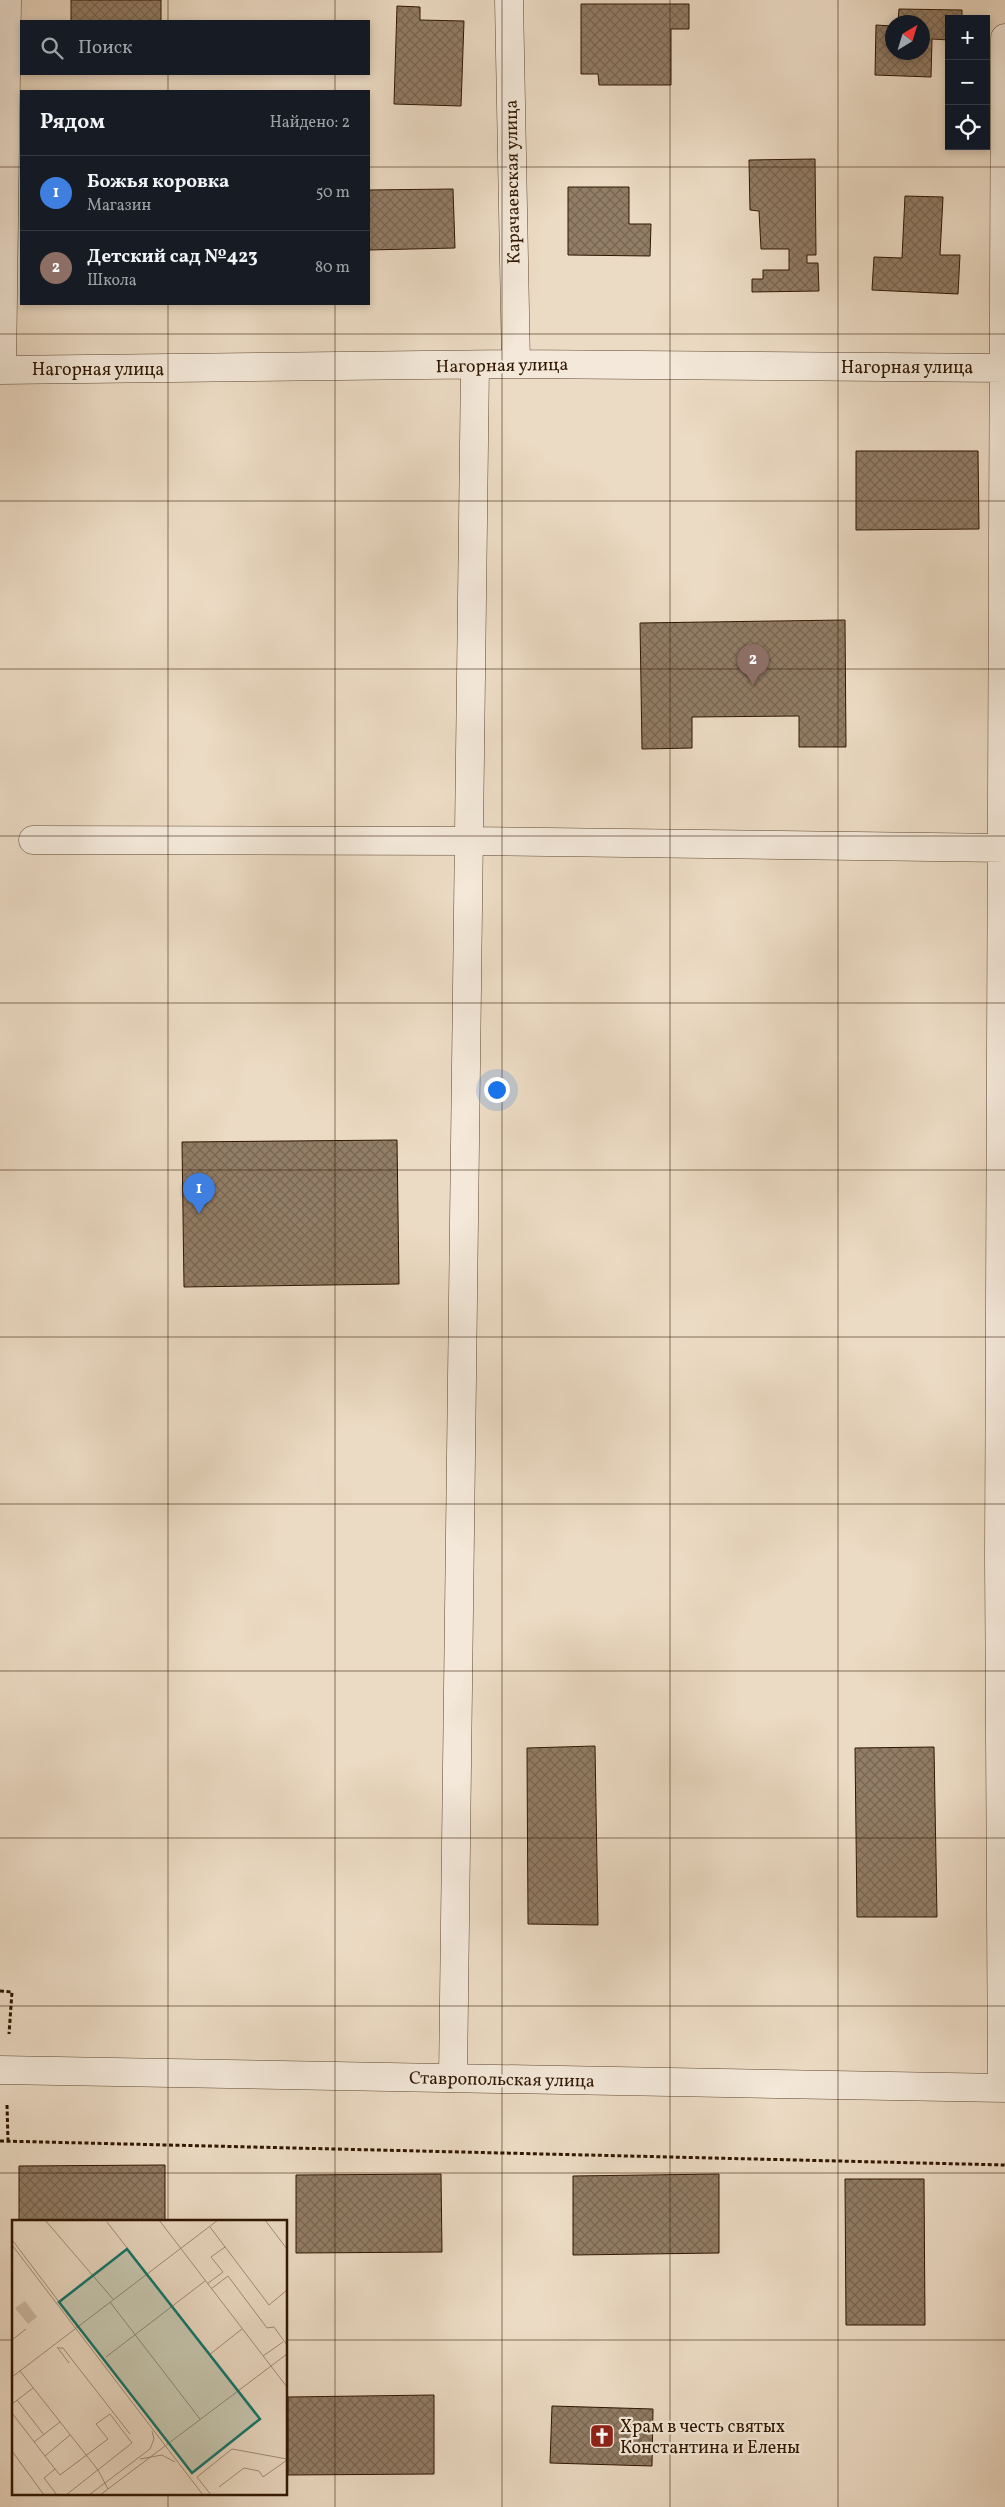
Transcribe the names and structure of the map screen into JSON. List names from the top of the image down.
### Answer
{
  "streets": {
    "street": ["Карачаевская улица", "Нагорная улица", "Ставропольская улица"]
  },
  "crossings": [
    ["Карачаевская улица", "Нагорная улица"]
  ],
  "places": {
    "church": ["Храм в честь святых Константина и Елены"]
  },
  "north": "top right",
  "page": {
    "map_buttons": ["+", "−"],
    "search": "Поиск",
    "heading": ["Рядом", "Найдено: 2"],
    "list": [
      {
        "mark": "1",
        "name": "Божья коровка",
        "note": "Магазин",
        "value": "50 m"
      },
      {
        "mark": "2",
        "name": "Детский сад №423",
        "note": "Школа",
        "value": "80 m"
      }
    ],
    "pins": ["2", "1"]
  }
}
